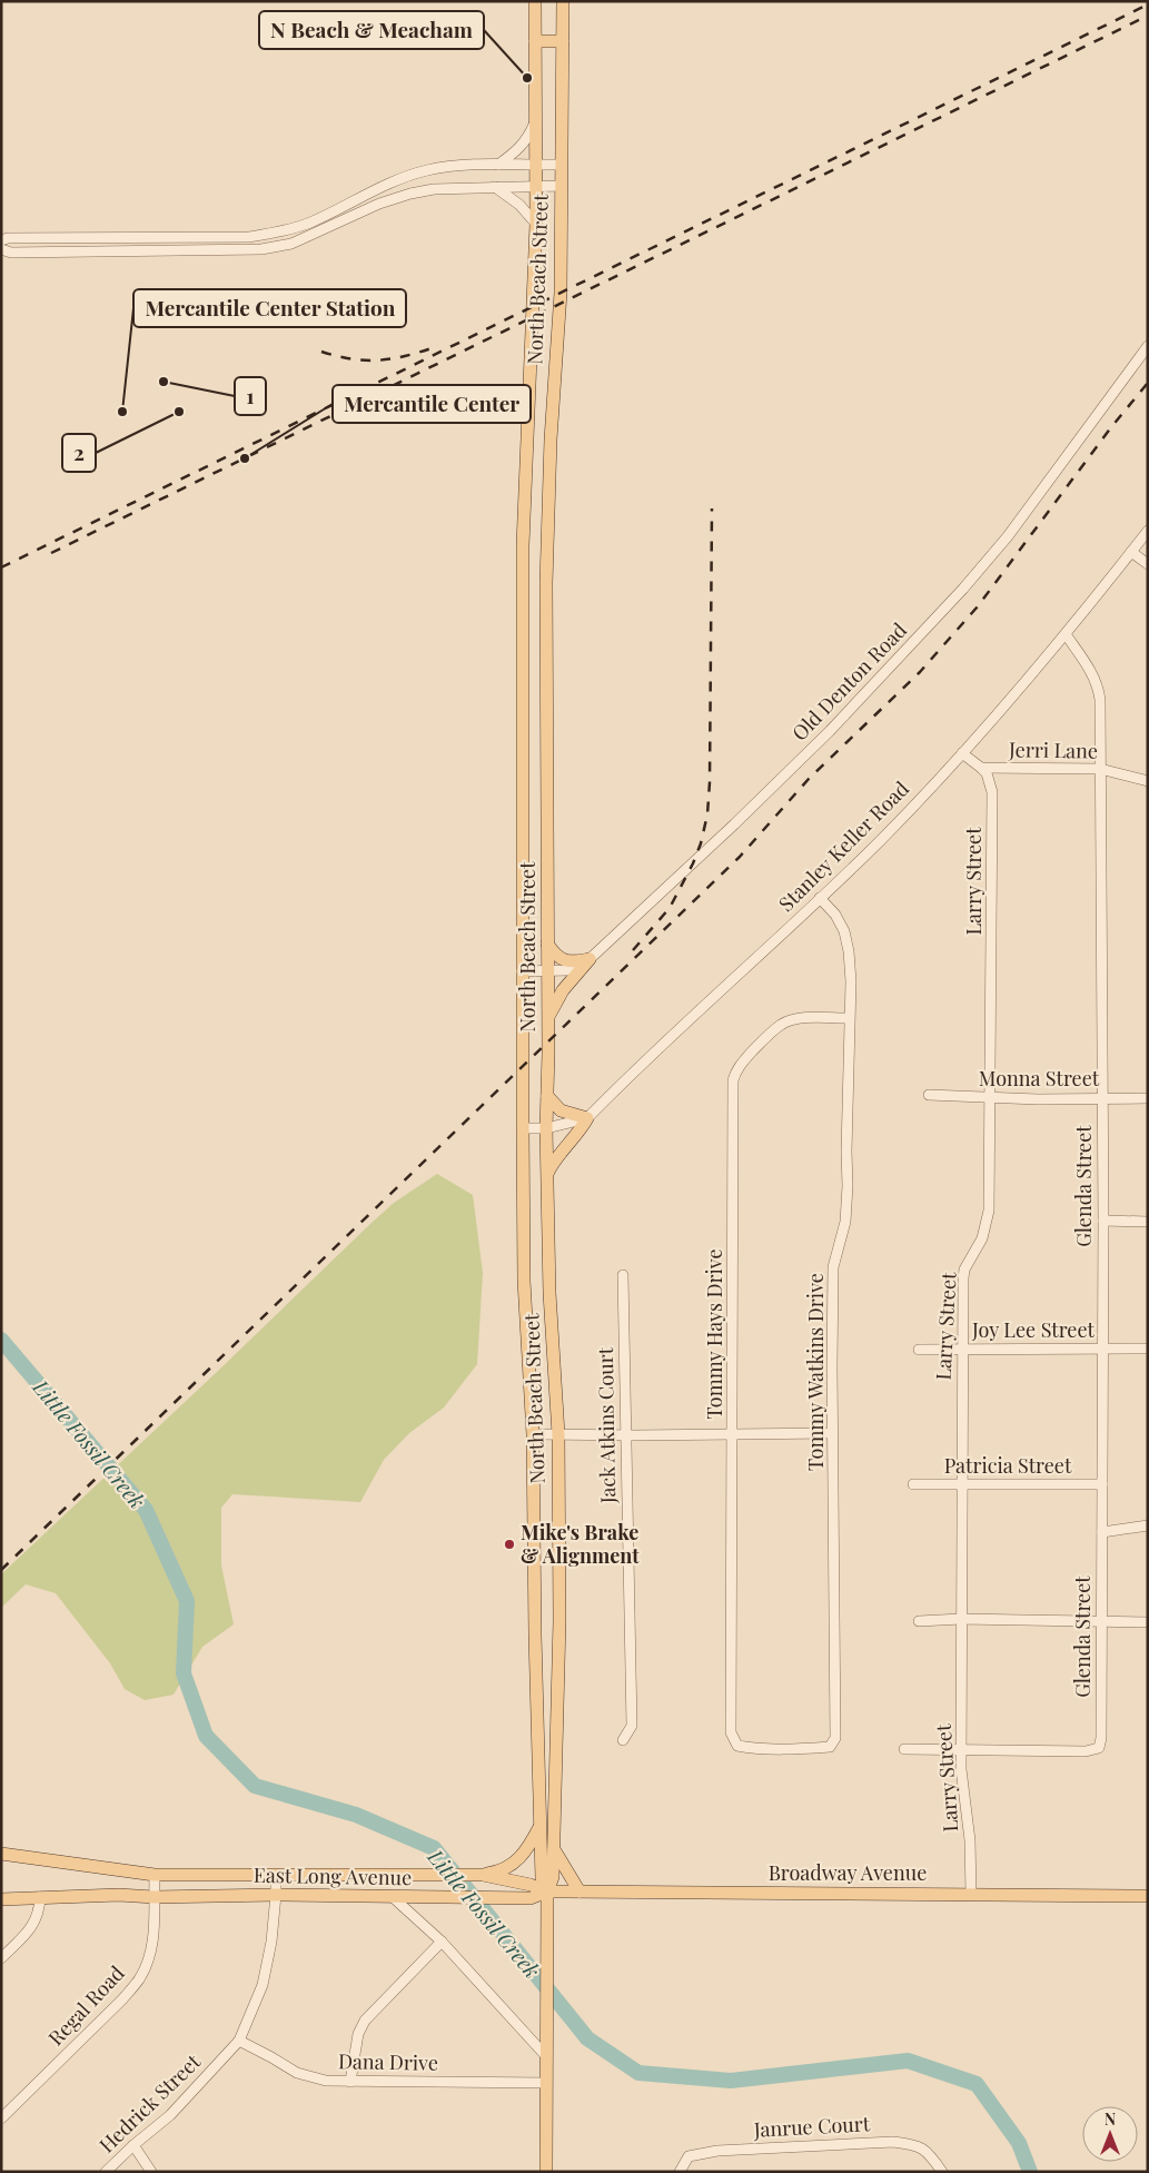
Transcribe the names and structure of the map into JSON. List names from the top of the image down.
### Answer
{
  "streets": {
    "main road": ["North Beach Street", "Broadway Avenue", "East Long Avenue"],
    "street": [
      "Old Denton Road",
      "Jerri Lane",
      "Stanley Keller Road",
      "Larry Street",
      "Monna Street",
      "Glenda Street",
      "Joy Lee Street",
      "Tommy Hays Drive",
      "Tommy Watkins Drive",
      "Jack Atkins Court",
      "Patricia Street",
      "Regal Road",
      "Dana Drive",
      "Hedrick Street",
      "Janrue Court"
    ]
  },
  "crossings": [
    ["North Beach Street", "Old Denton Road"],
    ["North Beach Street", "Broadway Avenue"],
    ["North Beach Street", "East Long Avenue"],
    ["North Beach Street", "Dana Drive"],
    ["Jerri Lane", "Stanley Keller Road"],
    ["Jerri Lane", "Larry Street"],
    ["Jerri Lane", "Glenda Street"],
    ["Stanley Keller Road", "Glenda Street"],
    ["Stanley Keller Road", "Tommy Watkins Drive"],
    ["Larry Street", "Monna Street"],
    ["Larry Street", "Glenda Street"],
    ["Larry Street", "Joy Lee Street"],
    ["Larry Street", "Patricia Street"],
    ["Larry Street", "Broadway Avenue"],
    ["Monna Street", "Glenda Street"],
    ["Glenda Street", "Joy Lee Street"],
    ["Glenda Street", "Patricia Street"],
    ["Tommy Hays Drive", "Tommy Watkins Drive"],
    ["Broadway Avenue", "East Long Avenue"],
    ["East Long Avenue", "Regal Road"],
    ["East Long Avenue", "Hedrick Street"],
    ["Dana Drive", "Hedrick Street"]
  ],
  "water": ["Little Fossil Creek"],
  "places": [
    "N Beach & Meacham",
    "1",
    "Mercantile Center Station",
    "2",
    "Mercantile Center",
    "Mike's Brake & Alignment"
  ],
  "north": "top"
}
